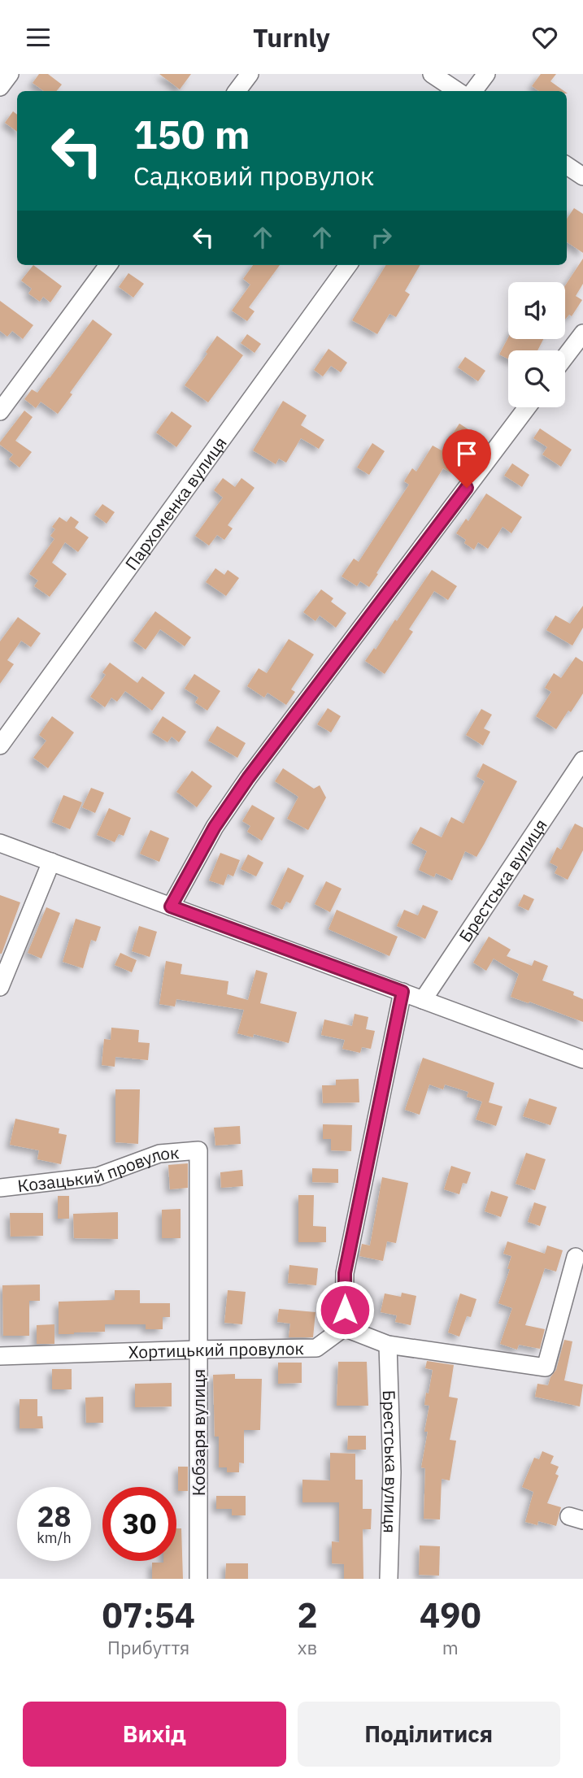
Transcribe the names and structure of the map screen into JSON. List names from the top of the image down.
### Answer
{
  "streets": {
    "street": [
      "Пархоменка вулиця",
      "Брестська вулиця",
      "Козацький провулок",
      "Хортицький провулок",
      "Кобзаря вулиця"
    ]
  },
  "crossings": [
    ["Козацький провулок", "Кобзаря вулиця"],
    ["Хортицький провулок", "Кобзаря вулиця"]
  ],
  "page": {
    "header": "Turnly",
    "turn": ["150 m", "Садковий провулок"],
    "speed": "28 km/h",
    "limit": "30",
    "eta": [
      "07:54",
      "Прибуття",
      "2",
      "хв",
      "490",
      "m"
    ],
    "buttons": ["Вихід", "Поділитися"]
  }
}
